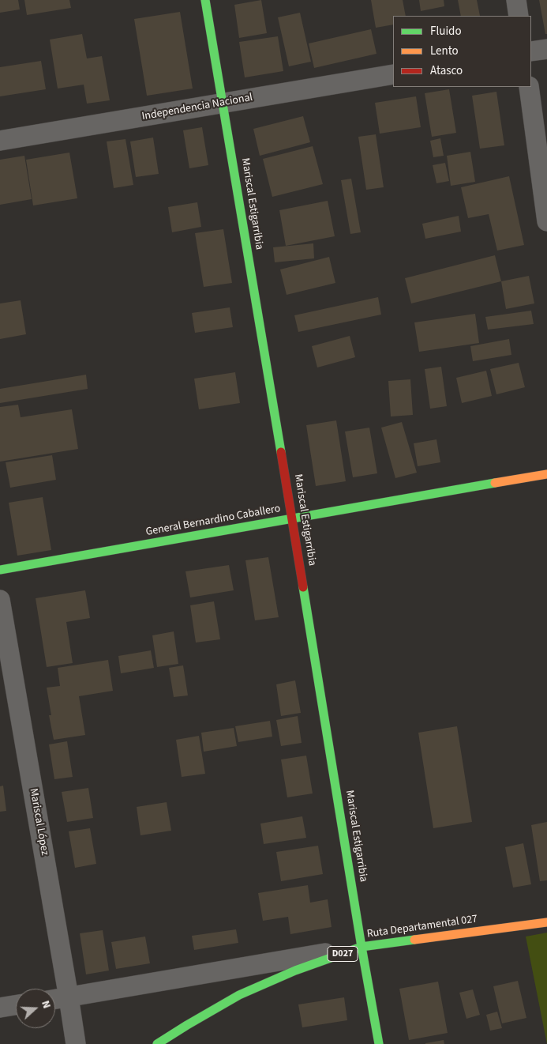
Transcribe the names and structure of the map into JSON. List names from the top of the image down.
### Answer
{
  "streets": {
    "street": [
      "Independencia Nacional",
      "Mariscal Estigarribia",
      "General Bernardino Caballero",
      "Mariscal López",
      "Ruta Departamental 027",
      "D027"
    ]
  },
  "crossings": [
    ["Independencia Nacional", "Mariscal Estigarribia"],
    ["Mariscal Estigarribia", "General Bernardino Caballero"],
    ["Mariscal Estigarribia", "Ruta Departamental 027"]
  ],
  "legend": ["Fluido", "Lento", "Atasco"],
  "north": "right"
}
